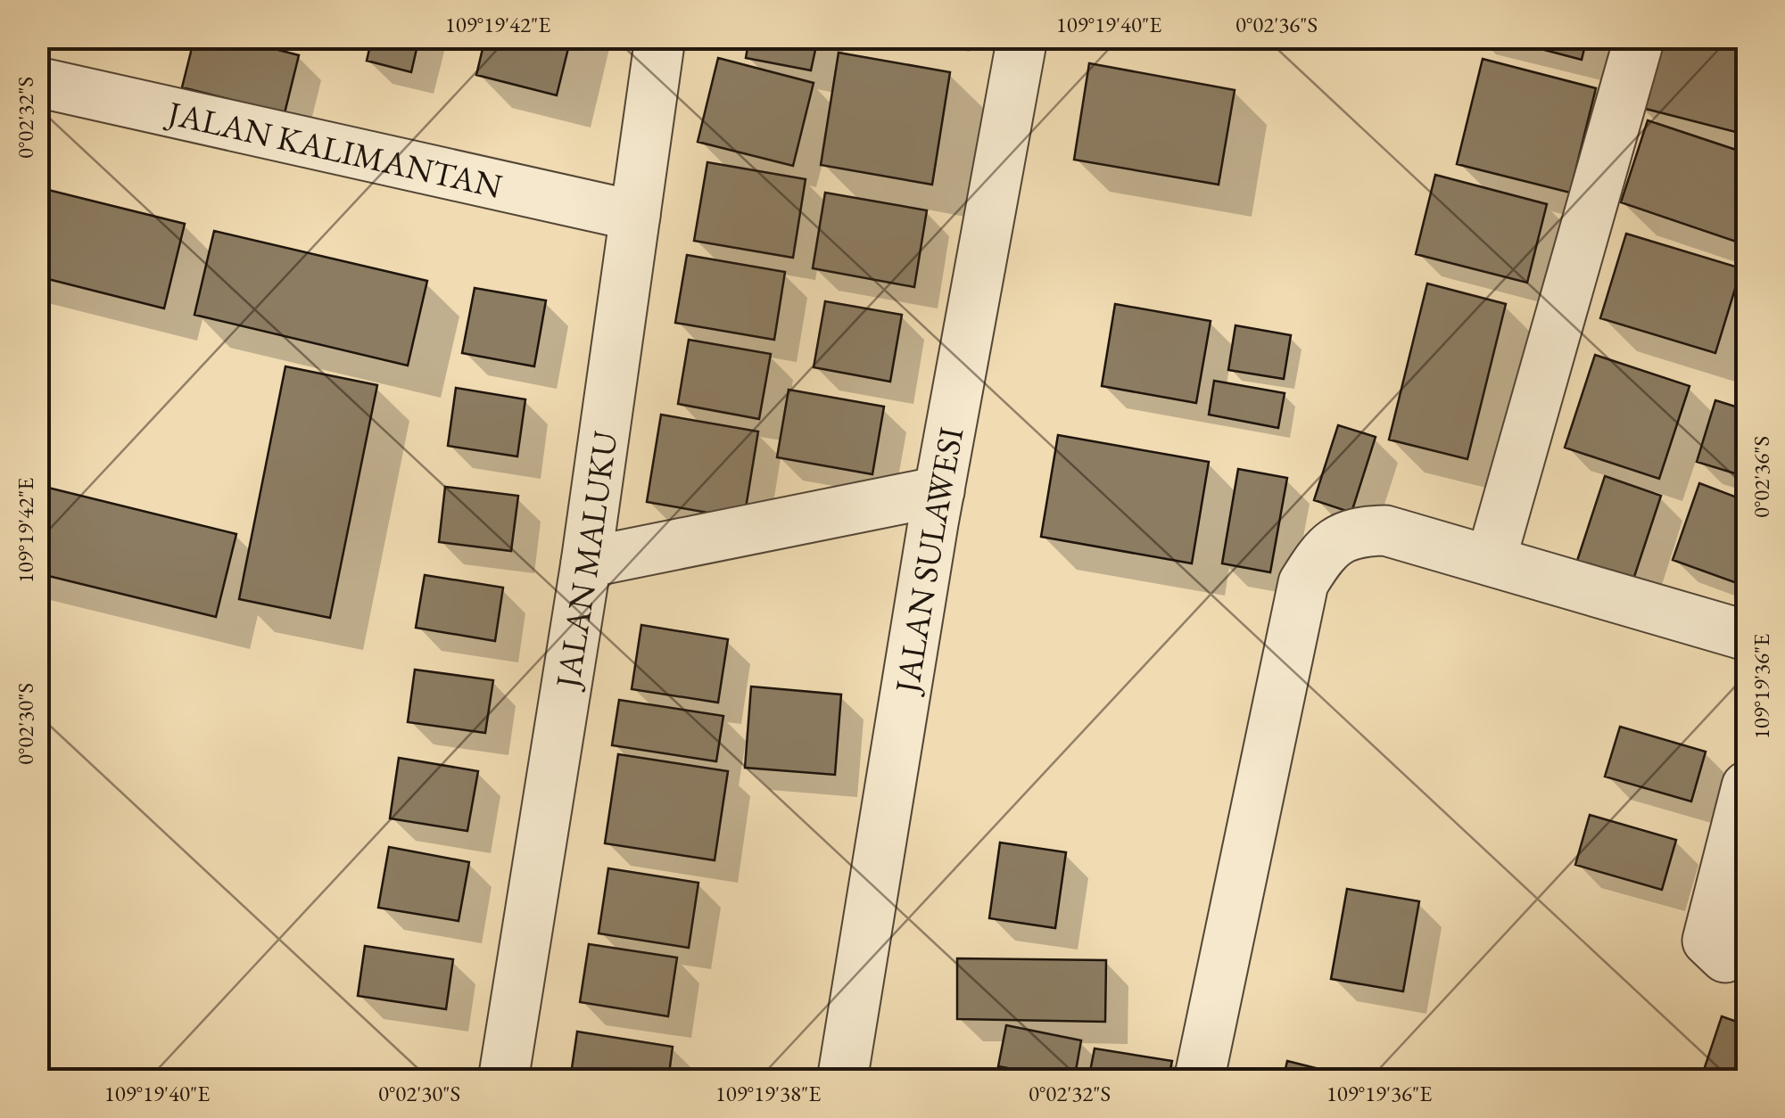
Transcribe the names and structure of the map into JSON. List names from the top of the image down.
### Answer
{
  "streets": {
    "street": ["JALAN KALIMANTAN", "JALAN SULAWESI", "JALAN MALUKU"]
  },
  "crossings": [
    ["JALAN KALIMANTAN", "JALAN MALUKU"]
  ],
  "coordinates": [
    "109°19'42\"E",
    "109°19'40\"E",
    "0°02'36\"S",
    "0°02'32\"S",
    "109°19'36\"E",
    "0°02'30\"S",
    "109°19'38\"E"
  ]
}
